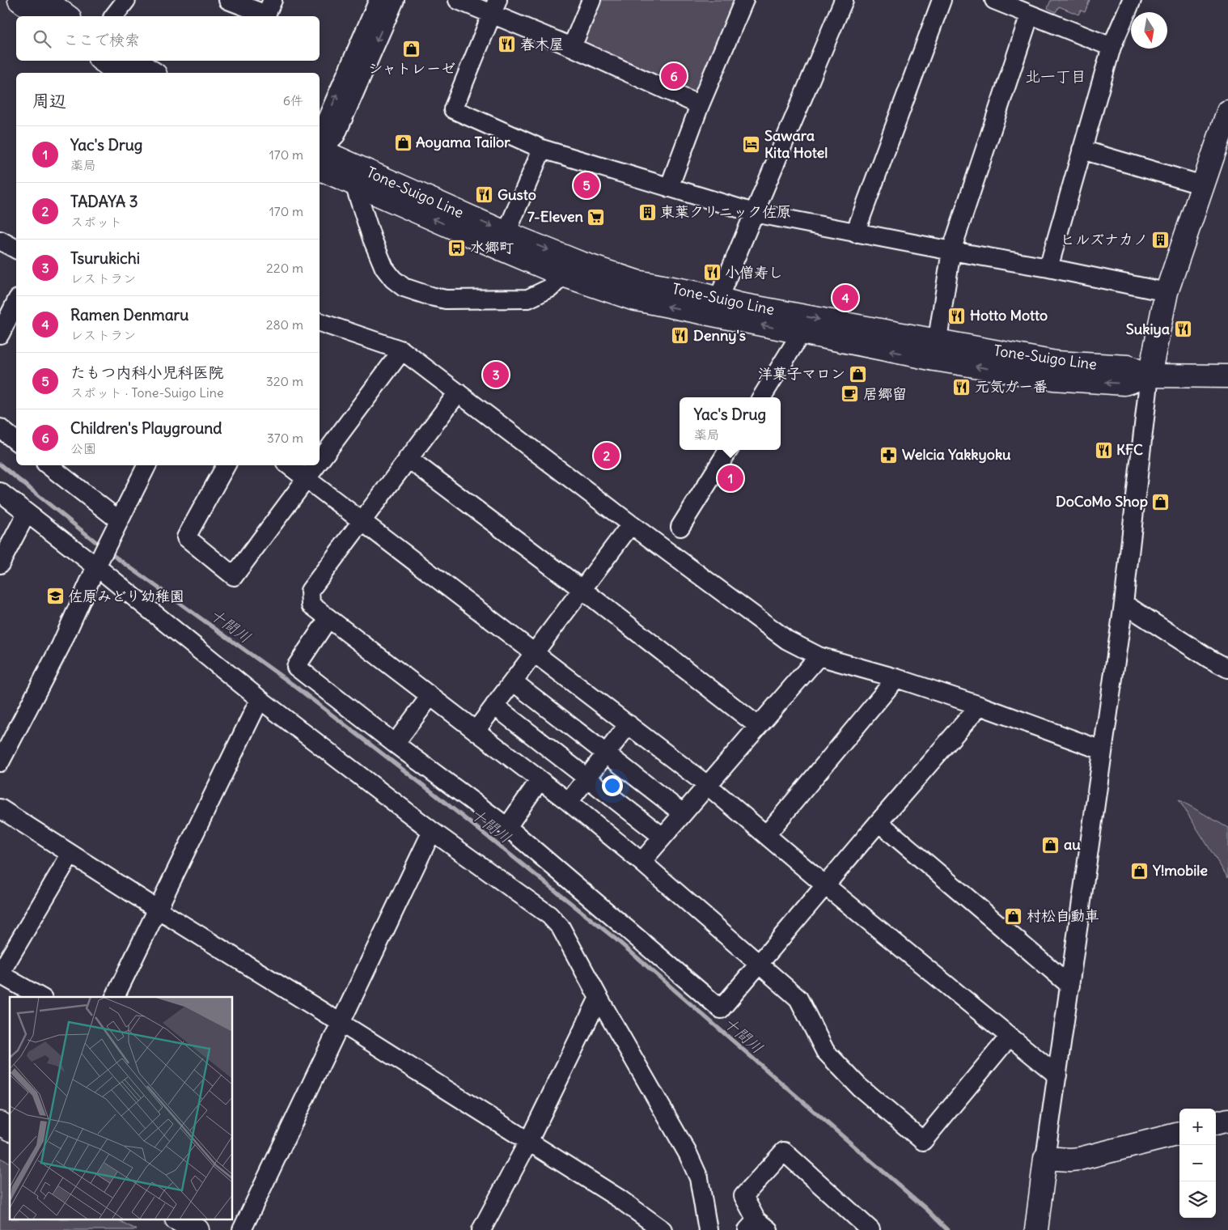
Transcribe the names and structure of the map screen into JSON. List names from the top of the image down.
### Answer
{
  "streets": {
    "main road": ["Tone-Suigo Line"]
  },
  "districts": ["北一丁目"],
  "water": ["十間川"],
  "places": {
    "restaurant": [
      "春木屋",
      "Gusto",
      "小僧寿し",
      "Hotto Motto",
      "Sukiya",
      "Denny's",
      "元気ガー番",
      "KFC"
    ],
    "shop": [
      "シャトレーゼ",
      "Aoyama Tailor",
      "洋菓子マロン",
      "DoCoMo Shop",
      "au",
      "Y!mobile",
      "村松自動車"
    ],
    "hotel": ["Sawara Kita Hotel"],
    "building": ["東葉クリニック佐原", "ヒルズナカノ"],
    "supermarket": ["7-Eleven"],
    "bus stop": ["水郷町"],
    "cafe": ["居郷留"],
    "pharmacy": ["Welcia Yakkyoku"],
    "school or university": ["佐原みどり幼稚園"]
  },
  "north": "bottom",
  "page": {
    "search": "ここで検索",
    "pins": [
      "6",
      "5",
      "4",
      "3",
      "2",
      "1"
    ],
    "heading": ["周辺", "6件"],
    "list": [
      {
        "mark": "1",
        "name": "Yac's Drug",
        "note": "薬局",
        "value": "170 m"
      },
      {
        "mark": "2",
        "name": "TADAYA 3",
        "note": "スポット",
        "value": "170 m"
      },
      {
        "mark": "3",
        "name": "Tsurukichi",
        "note": "レストラン",
        "value": "220 m"
      },
      {
        "mark": "4",
        "name": "Ramen Denmaru",
        "note": "レストラン",
        "value": "280 m"
      },
      {
        "mark": "5",
        "name": "たもつ内科小児科医院",
        "note": "スポット · Tone-Suigo Line",
        "value": "320 m"
      },
      {
        "mark": "6",
        "name": "Children's Playground",
        "note": "公園",
        "value": "370 m"
      }
    ],
    "popup": ["Yac's Drug", "薬局"],
    "map_buttons": ["+", "−"]
  }
}
